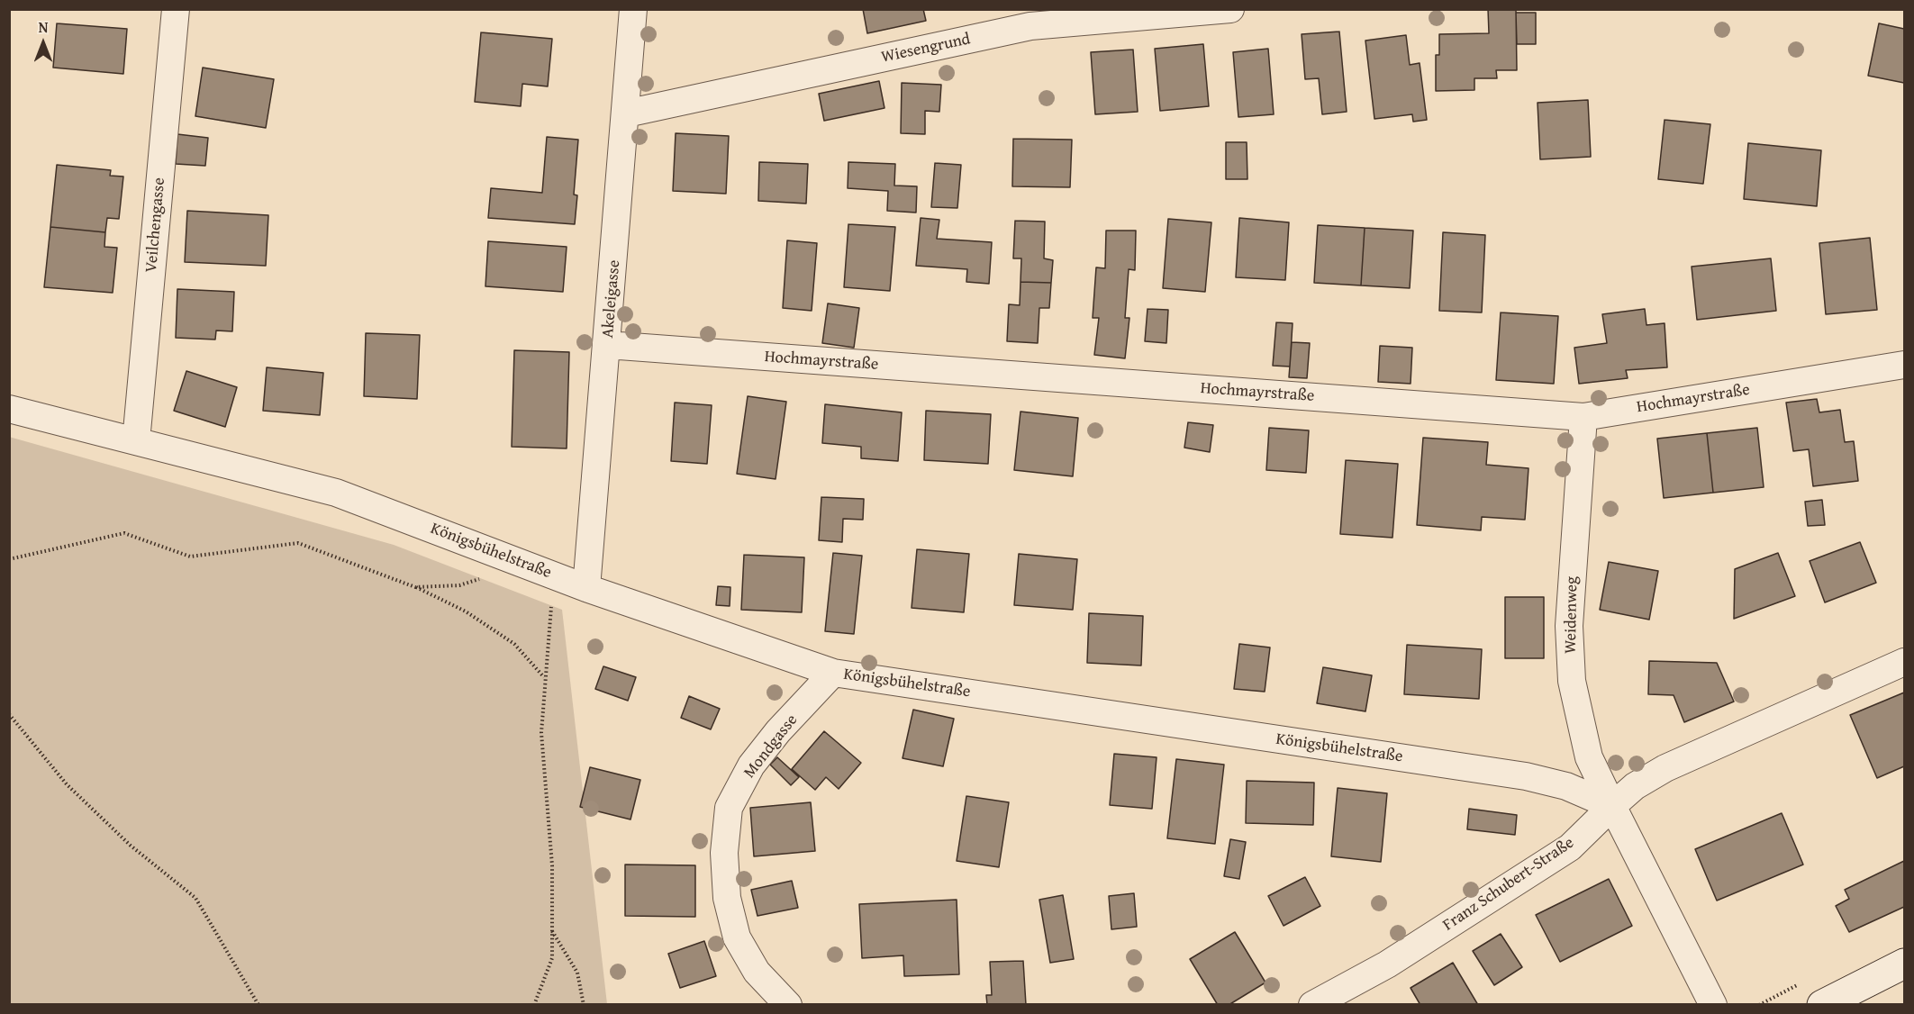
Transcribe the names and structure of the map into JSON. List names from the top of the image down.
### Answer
{
  "streets": {
    "street": [
      "Wiesengrund",
      "Veilchengasse",
      "Akeleigasse",
      "Hochmayrstraße",
      "Königsbühelstraße",
      "Weidenweg",
      "Mondgasse",
      "Franz Schubert-Straße"
    ]
  },
  "crossings": [
    ["Wiesengrund", "Akeleigasse"],
    ["Veilchengasse", "Königsbühelstraße"],
    ["Akeleigasse", "Hochmayrstraße"],
    ["Akeleigasse", "Königsbühelstraße"],
    ["Hochmayrstraße", "Weidenweg"],
    ["Königsbühelstraße", "Weidenweg"],
    ["Königsbühelstraße", "Mondgasse"],
    ["Königsbühelstraße", "Franz Schubert-Straße"],
    ["Weidenweg", "Franz Schubert-Straße"]
  ],
  "north": "top"
}
